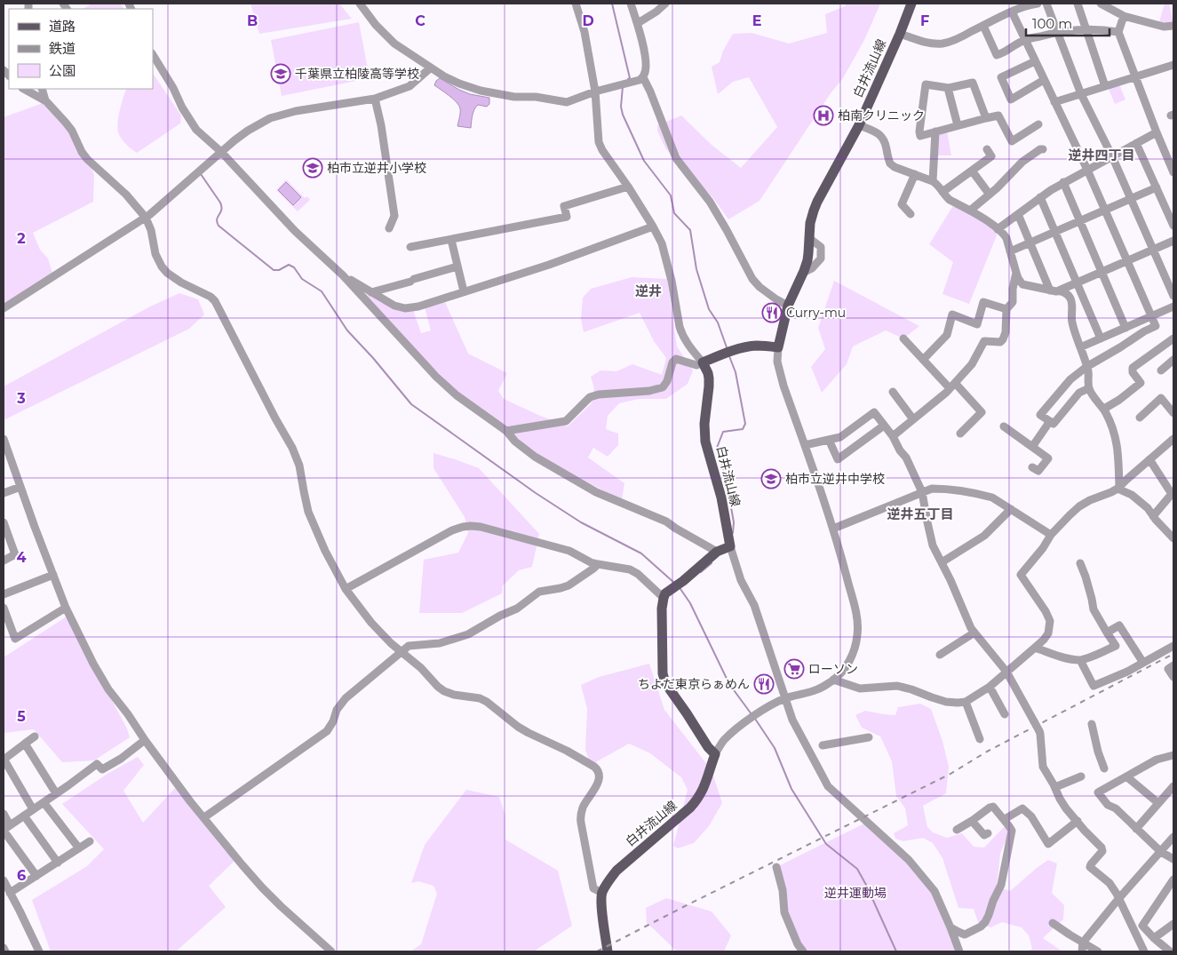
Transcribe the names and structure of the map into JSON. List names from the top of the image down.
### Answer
{
  "streets": {
    "main road": ["白井流山線"]
  },
  "districts": ["逆井四丁目", "逆井", "逆井五丁目"],
  "parks": ["逆井運動場"],
  "places": {
    "school or university": ["千葉県立柏陵高等学校", "柏市立逆井小学校", "柏市立逆井中学校"],
    "hospital": ["柏南クリニック"],
    "restaurant": ["Curry-mu", "ちよだ東京らぁめん"],
    "supermarket": ["ローソン"]
  },
  "legend": ["道路", "鉄道", "公園"],
  "scale_bar": "100 m",
  "grid": {
    "columns": [
      "B",
      "C",
      "D",
      "E",
      "F"
    ],
    "rows": [
      "2",
      "3",
      "4",
      "5",
      "6"
    ]
  }
}
